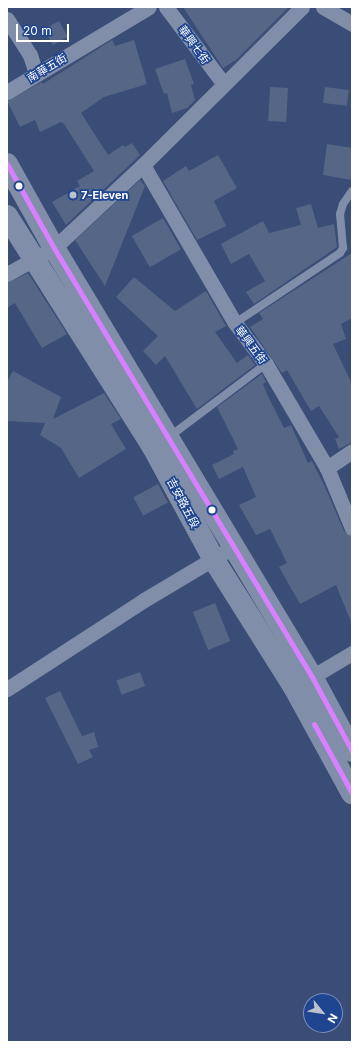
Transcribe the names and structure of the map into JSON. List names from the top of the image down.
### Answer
{
  "streets": {
    "main road": ["吉安路五段"],
    "street": ["華興七街", "南華五街", "華興五街"]
  },
  "places": ["7-Eleven"],
  "scale_bar": "20 m",
  "north": "bottom right"
}
